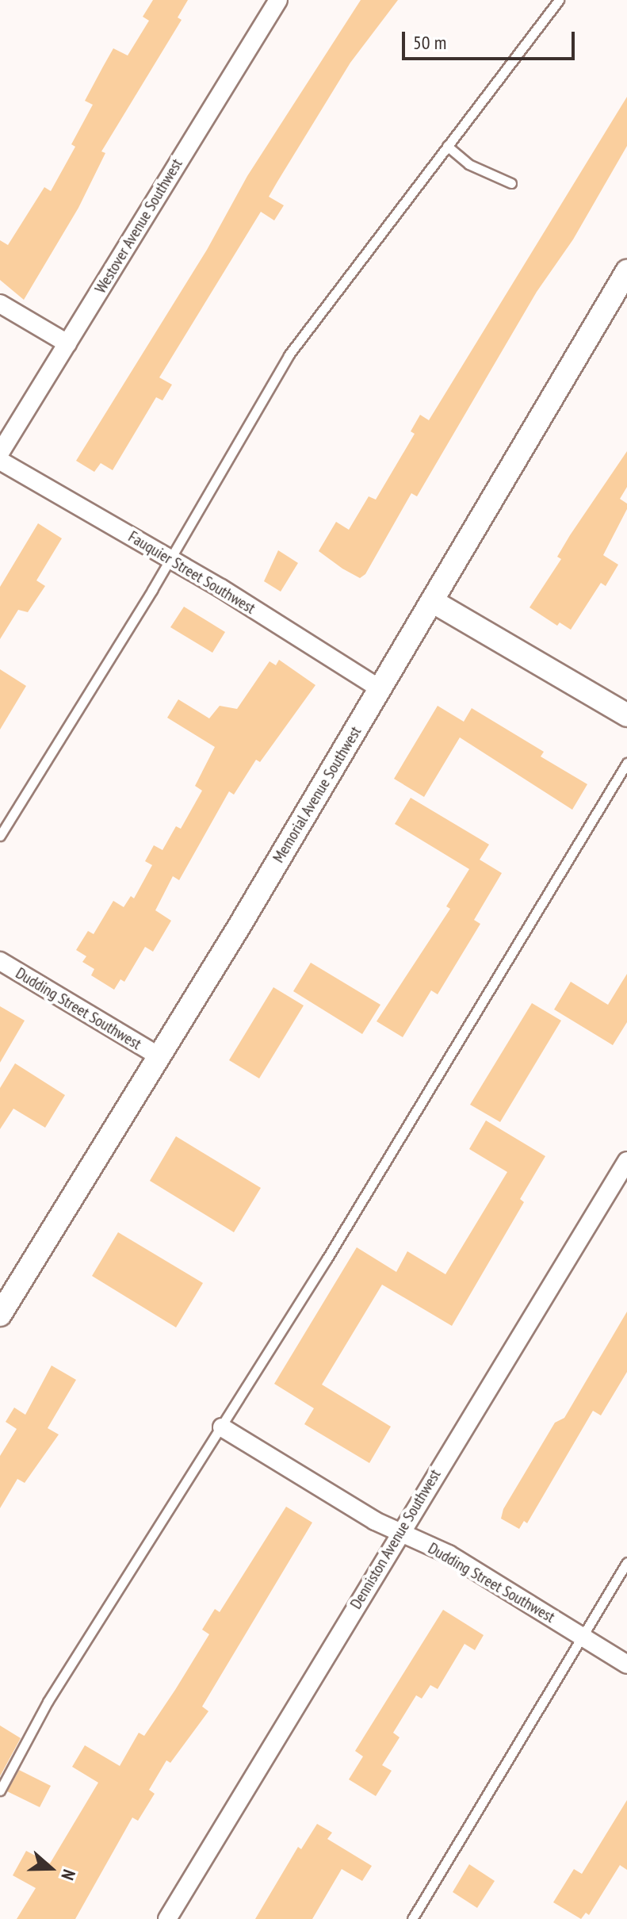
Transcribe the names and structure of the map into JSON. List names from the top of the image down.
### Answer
{
  "streets": {
    "street": [
      "Westover Avenue Southwest",
      "Fauquier Street Southwest",
      "Memorial Avenue Southwest",
      "Dudding Street Southwest",
      "Denniston Avenue Southwest"
    ]
  },
  "crossings": [
    ["Fauquier Street Southwest", "Memorial Avenue Southwest"],
    ["Memorial Avenue Southwest", "Dudding Street Southwest"],
    ["Dudding Street Southwest", "Denniston Avenue Southwest"]
  ],
  "scale_bar": "50 m",
  "north": "right"
}
